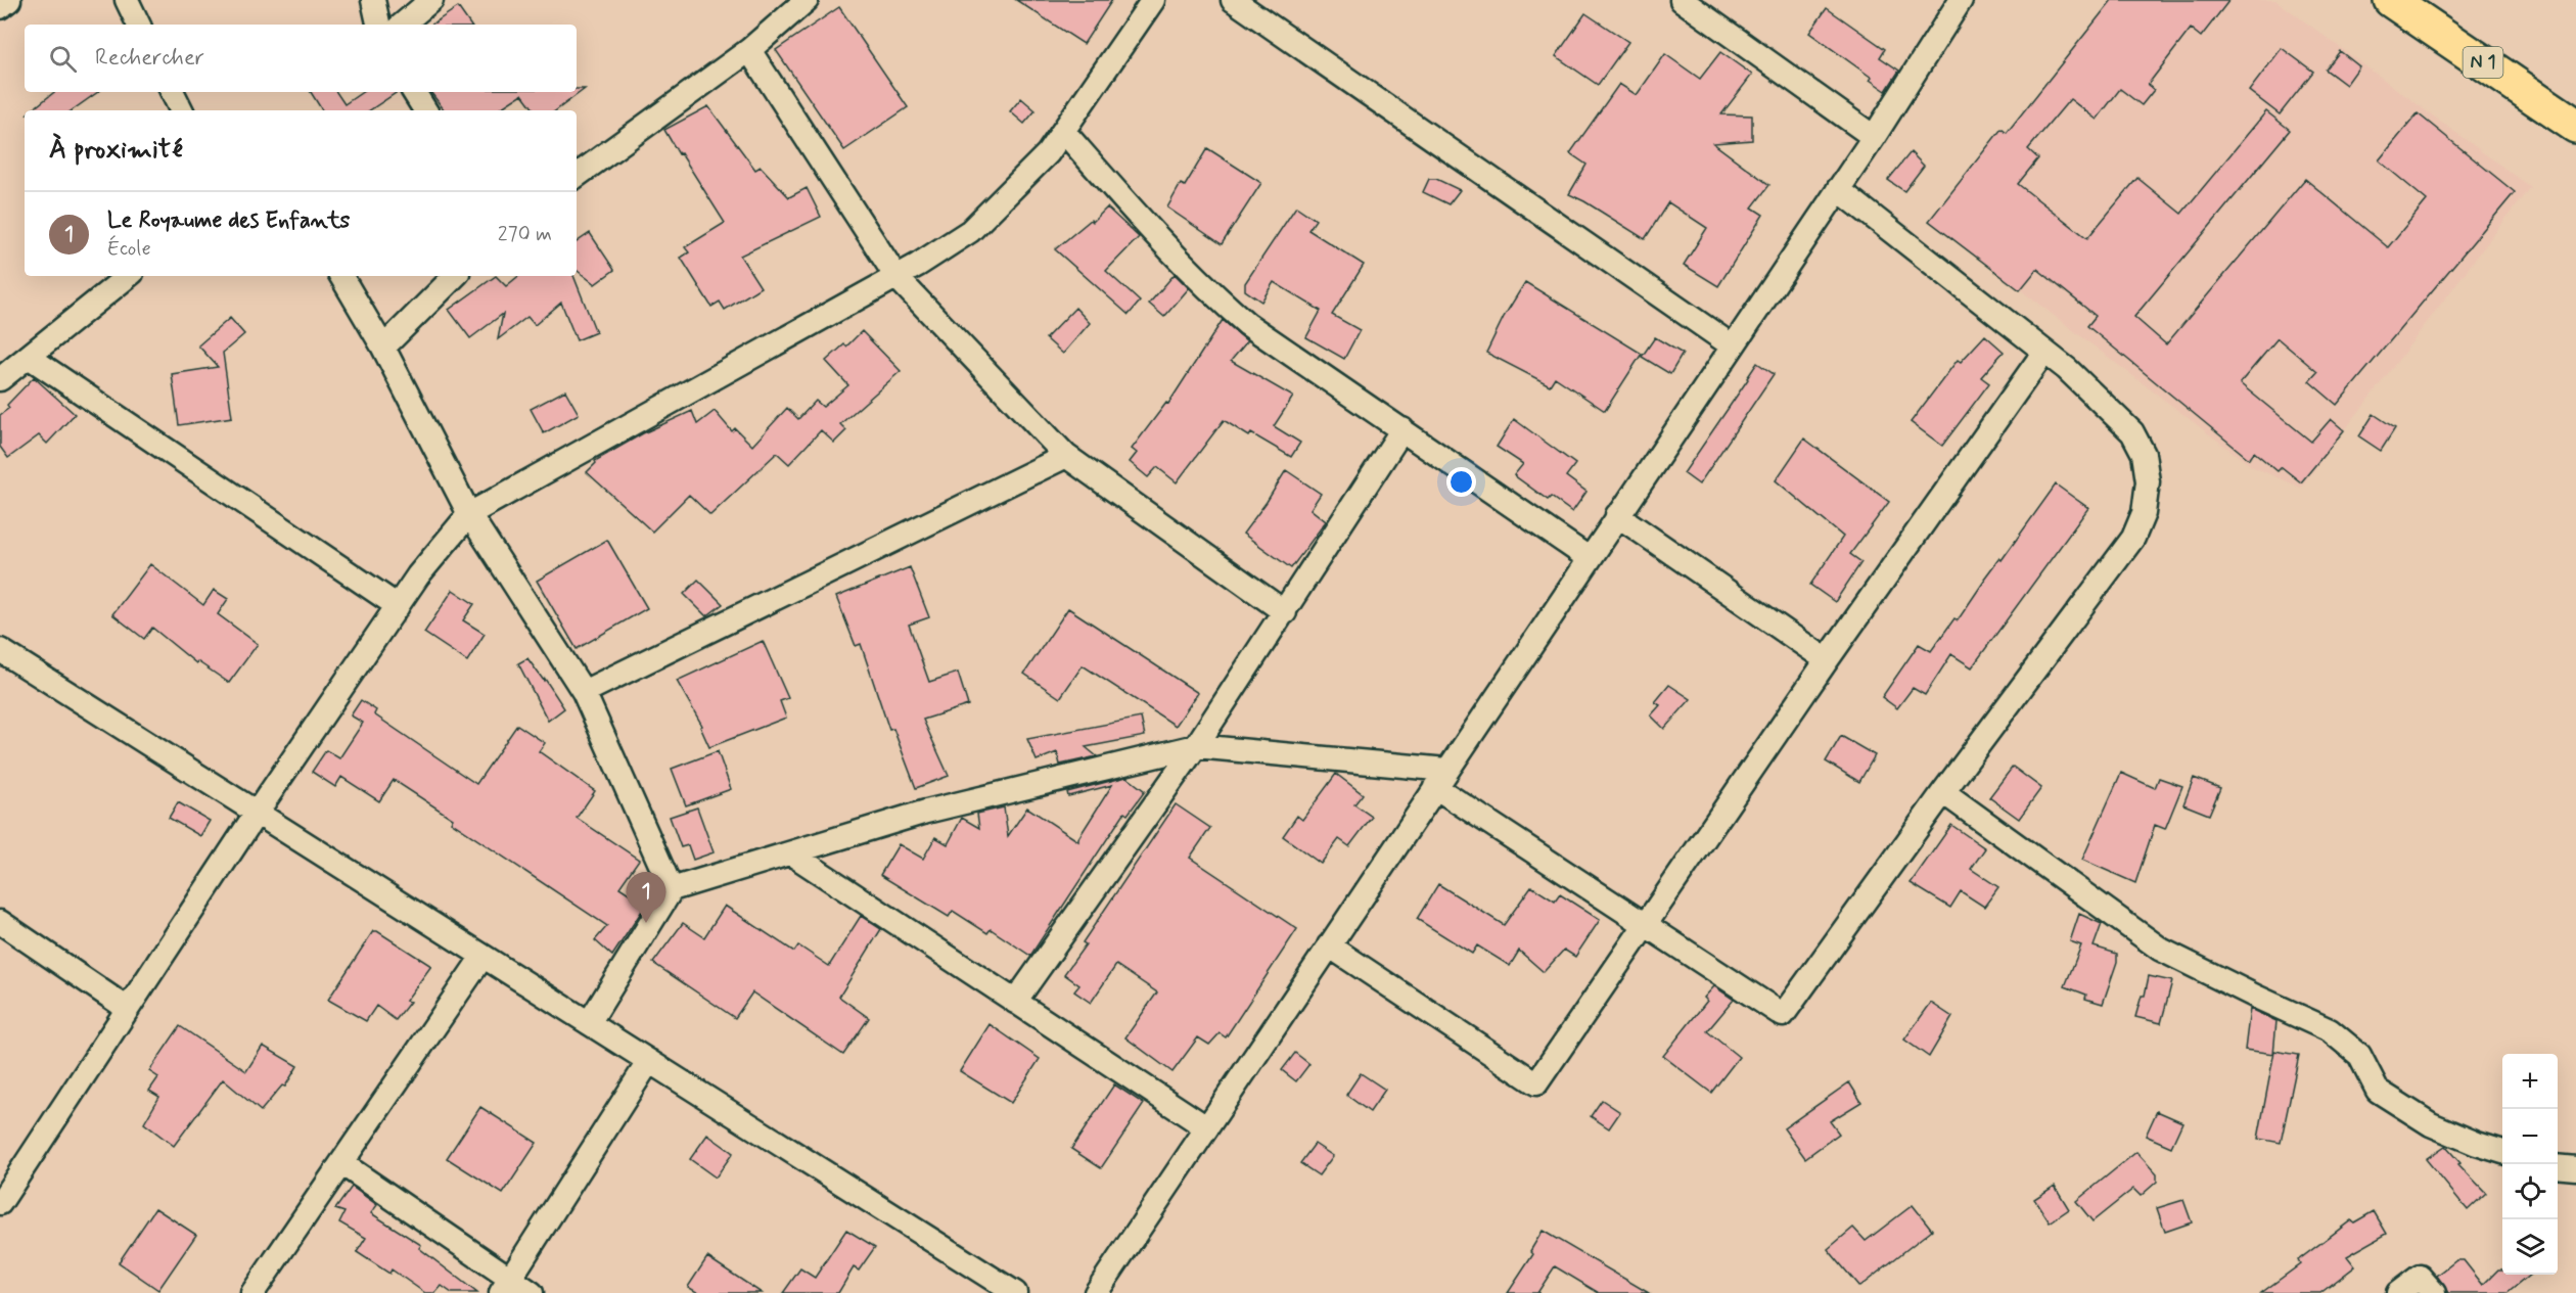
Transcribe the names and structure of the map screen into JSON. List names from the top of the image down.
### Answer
{
  "streets": {
    "highway": ["N 1"]
  },
  "page": {
    "search": "Rechercher",
    "heading": "À proximité",
    "list": [
      {
        "mark": "1",
        "name": "Le Royaume des Enfants",
        "note": "École",
        "value": "270 m"
      }
    ],
    "pins": "1",
    "map_buttons": ["+", "−"]
  }
}
